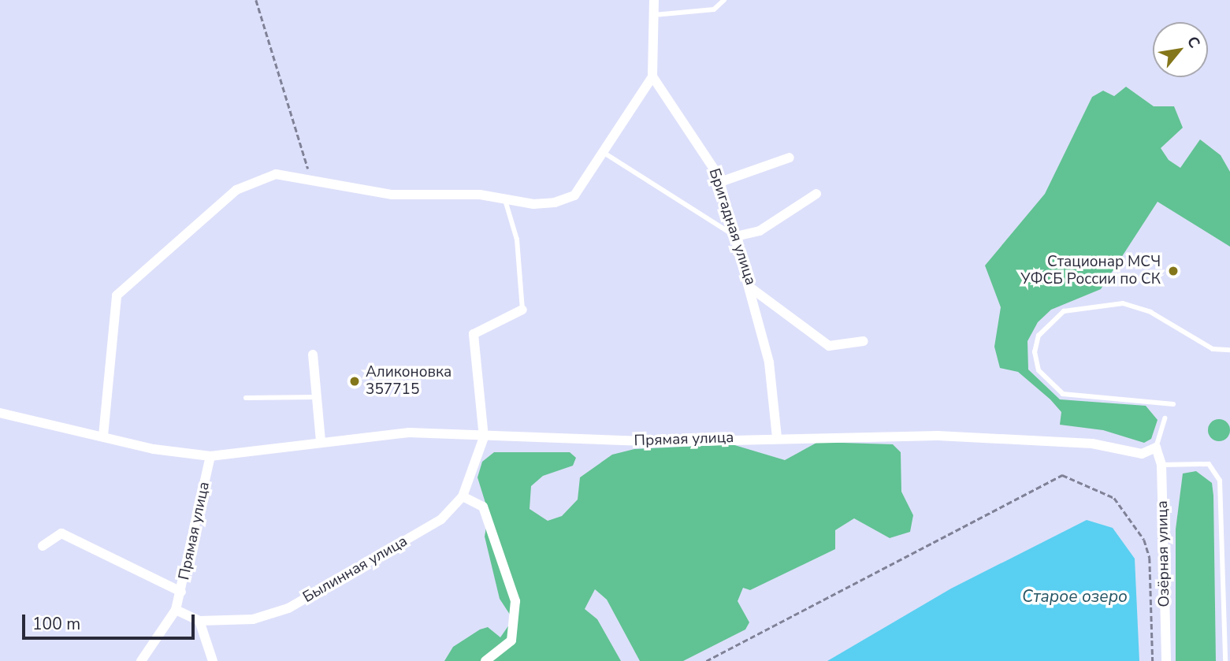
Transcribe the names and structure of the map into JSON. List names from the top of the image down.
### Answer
{
  "streets": {
    "street": [
      "Бригадная улица",
      "Прямая улица",
      "Озёрная улица",
      "Былинная улица"
    ]
  },
  "crossings": [
    ["Бригадная улица", "Прямая улица"],
    ["Прямая улица", "Озёрная улица"],
    ["Прямая улица", "Былинная улица"]
  ],
  "water": ["Старое озеро"],
  "places": ["Стационар МСЧ УФСБ России по СК", "Аликоновка 357715"],
  "scale_bar": "100 m",
  "north": "top right"
}
